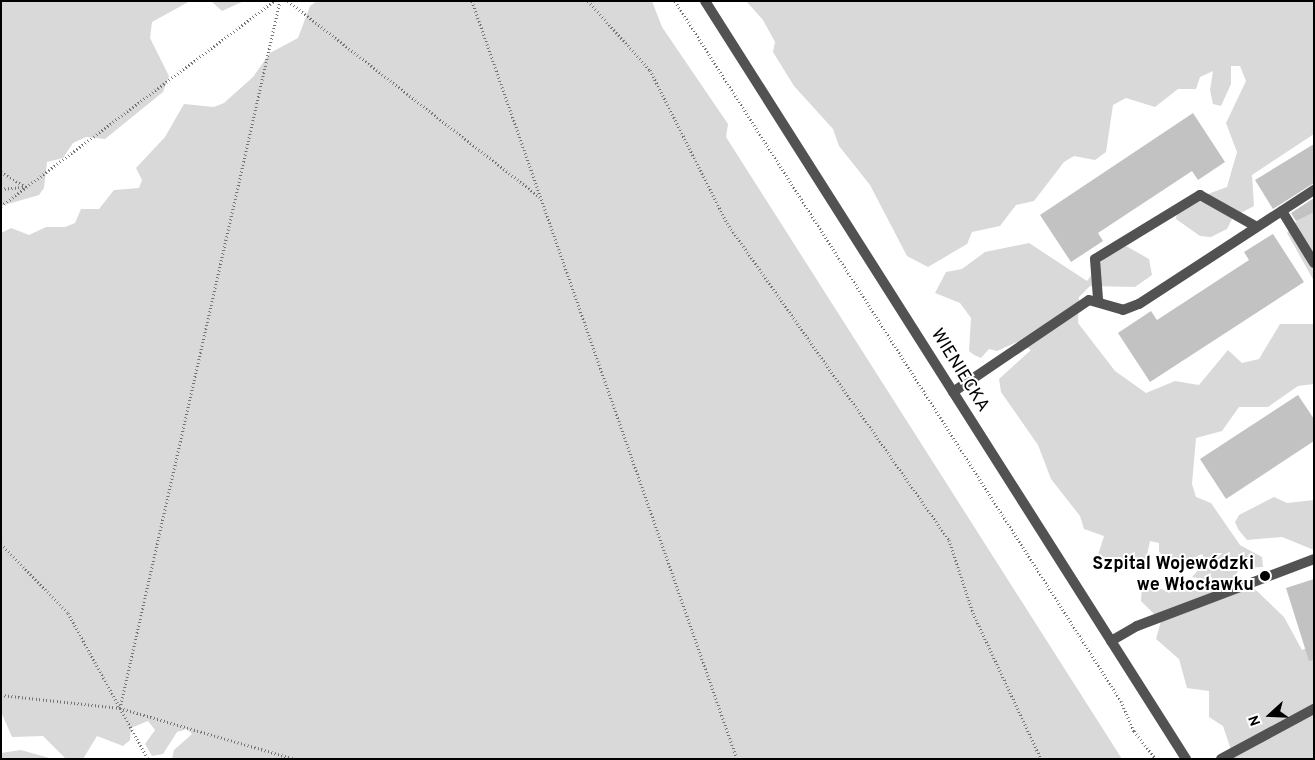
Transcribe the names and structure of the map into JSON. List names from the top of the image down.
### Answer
{
  "streets": {
    "street": ["WIENIECKA"]
  },
  "places": ["Szpital Wojewódzki we Włocławku"],
  "north": "left"
}
